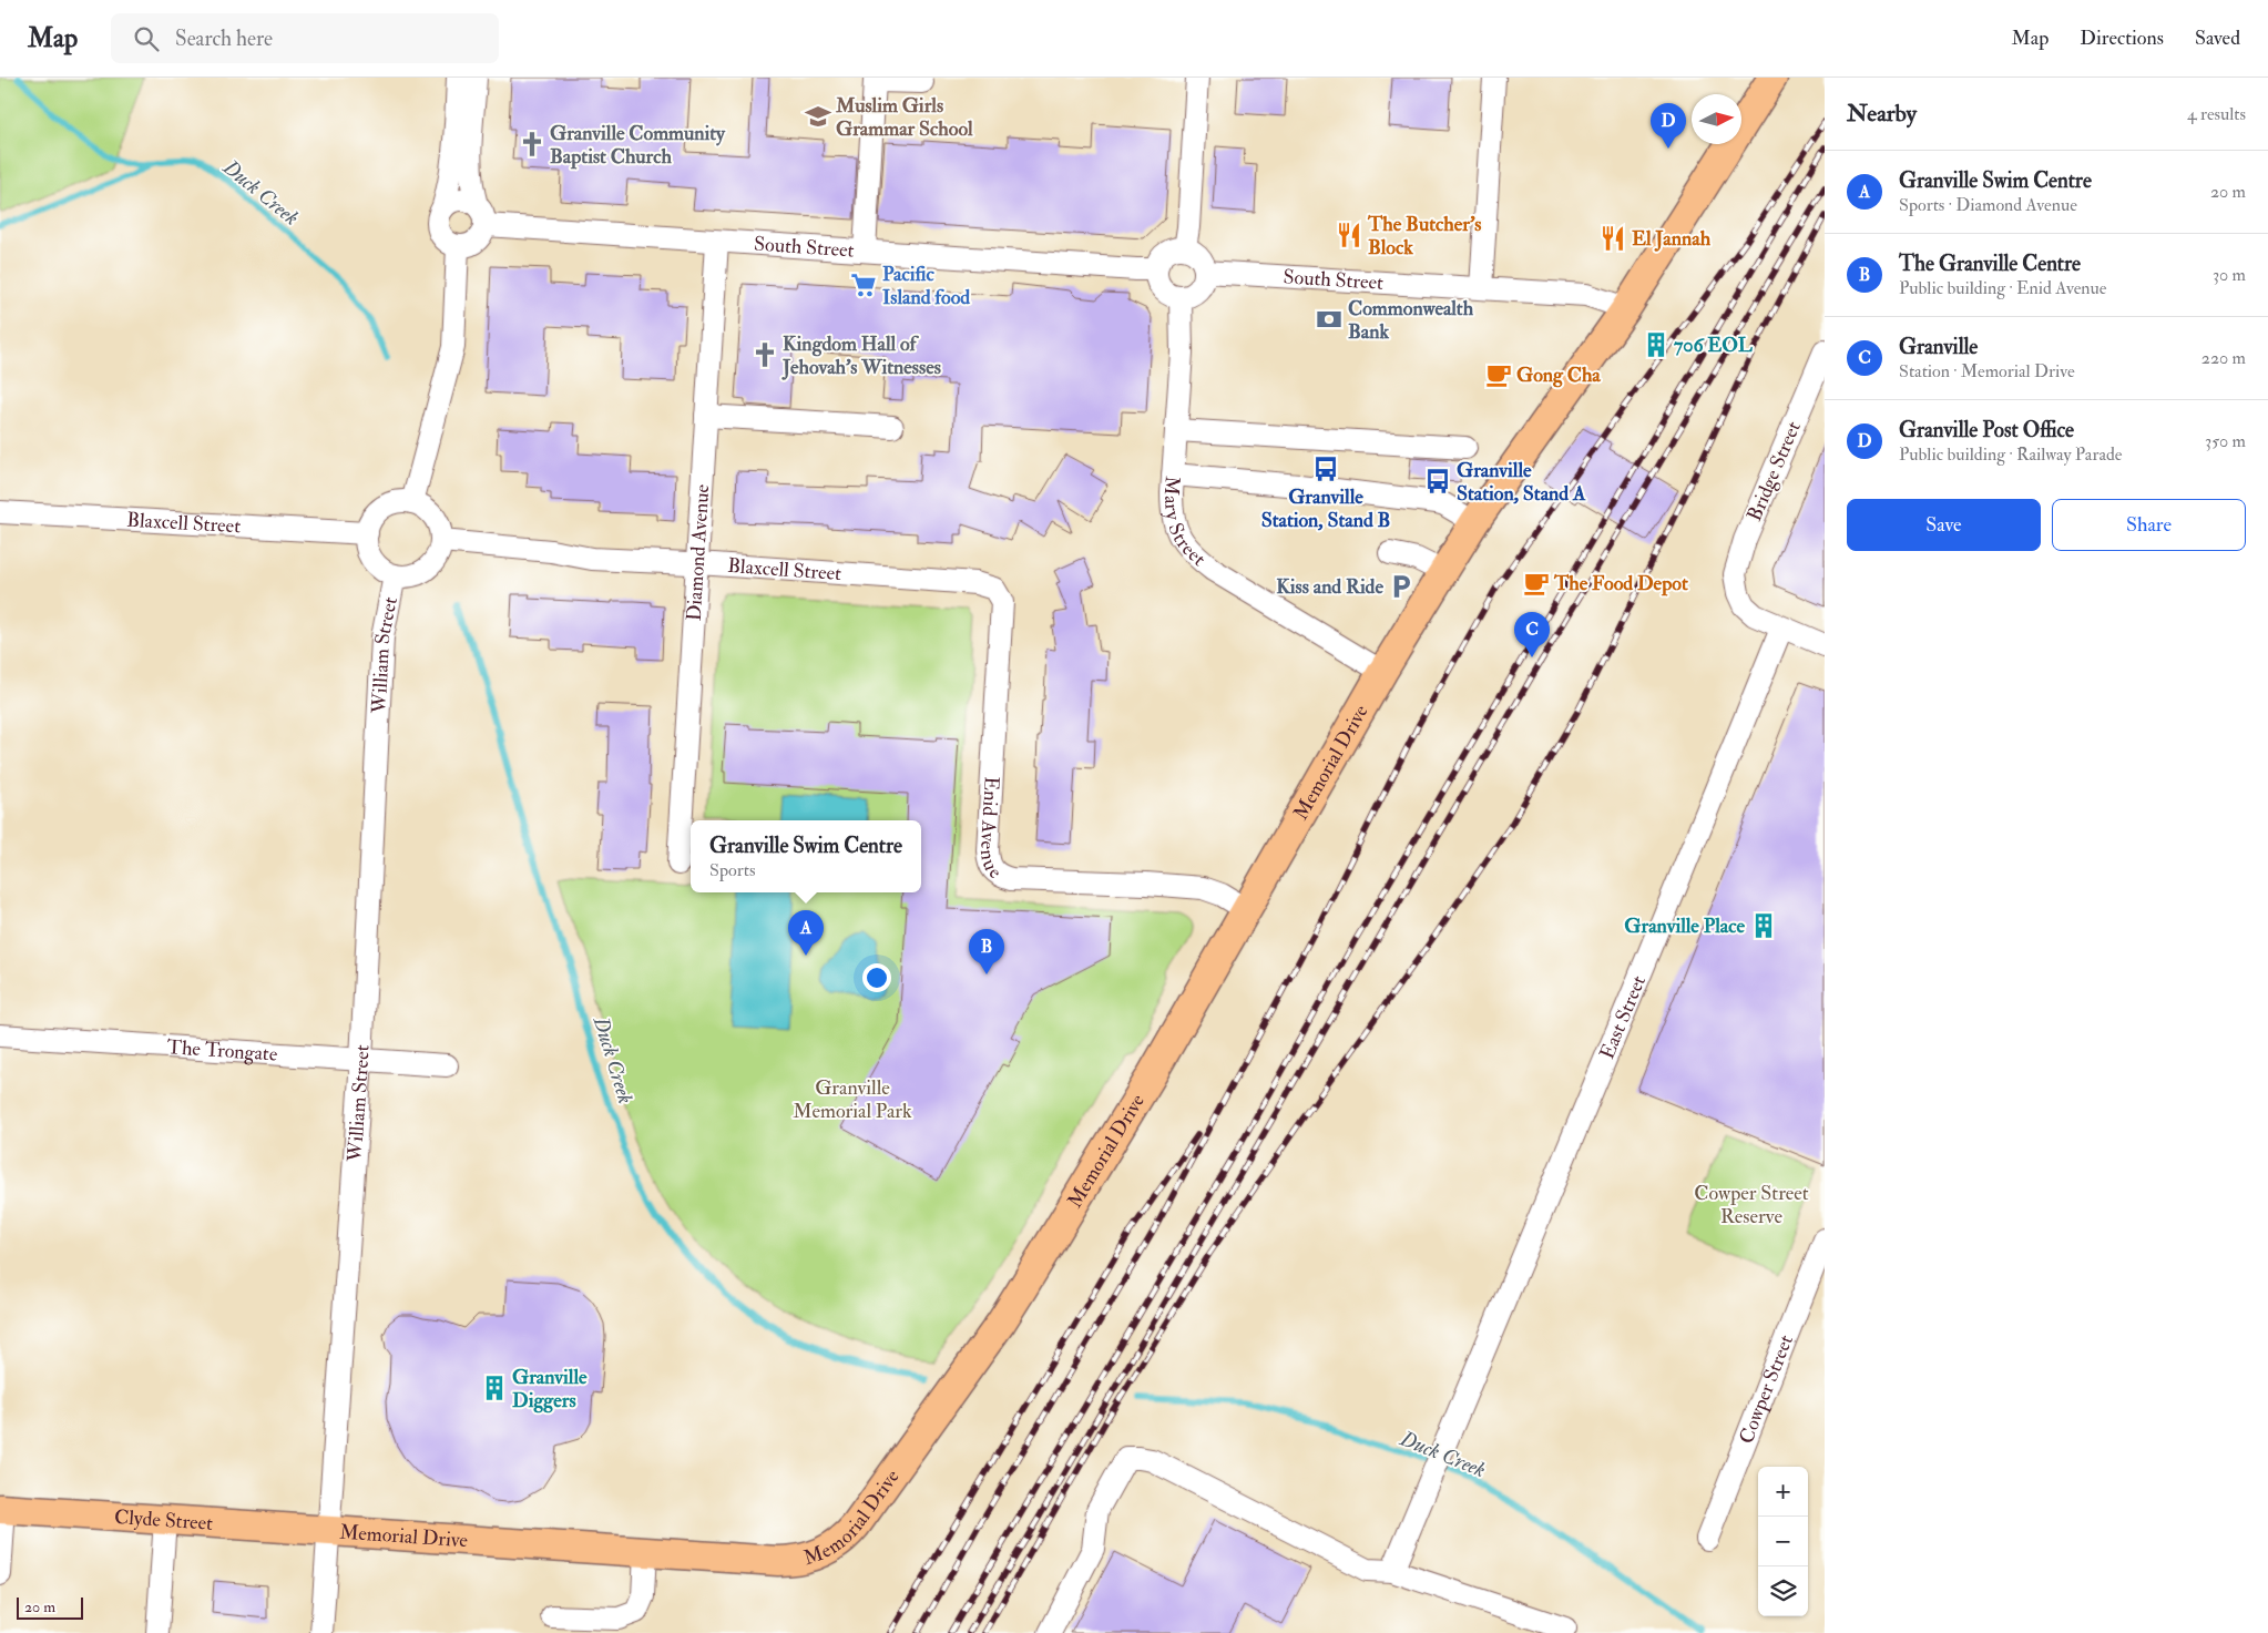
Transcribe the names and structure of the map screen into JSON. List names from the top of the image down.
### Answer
{
  "streets": {
    "main road": ["Memorial Drive", "Clyde Street"],
    "street": [
      "South Street",
      "Bridge Street",
      "Mary Street",
      "Blaxcell Street",
      "Diamond Avenue",
      "William Street",
      "Enid Avenue",
      "East Street",
      "The Trongate",
      "Cowper Street"
    ]
  },
  "crossings": [
    ["South Street", "Mary Street"],
    ["South Street", "Diamond Avenue"],
    ["South Street", "Memorial Drive"],
    ["Bridge Street", "East Street"],
    ["Mary Street", "Memorial Drive"],
    ["Blaxcell Street", "Diamond Avenue"],
    ["Blaxcell Street", "William Street"],
    ["Blaxcell Street", "Enid Avenue"],
    ["William Street", "Memorial Drive"],
    ["William Street", "The Trongate"],
    ["William Street", "Clyde Street"],
    ["Memorial Drive", "Enid Avenue"],
    ["Memorial Drive", "Clyde Street"]
  ],
  "water": ["Duck Creek"],
  "parks": ["Granville Memorial Park", "Cowper Street Reserve"],
  "places": {
    "school or university": ["Muslim Girls Grammar School"],
    "church": ["Granville Community Baptist Church", "Kingdom Hall of Jehovah's Witnesses"],
    "restaurant": ["The Butcher's Block", "El Jannah"],
    "supermarket": ["Pacific Island food"],
    "bank": ["Commonwealth Bank"],
    "building": ["706 EOL", "Granville Place", "Granville Diggers"],
    "cafe": ["Gong Cha", "The Food Depot"],
    "bus stop": ["Granville Station, Stand B", "Granville Station, Stand A"],
    "parking": ["Kiss and Ride"]
  },
  "scale_bar": "20 m",
  "north": "right",
  "page": {
    "header": "Map",
    "search": "Search here",
    "nav": ["Map", "Directions", "Saved"],
    "heading": ["Nearby", "4 results"],
    "pins": [
      "D",
      "C",
      "A",
      "B"
    ],
    "list": [
      {
        "mark": "A",
        "name": "Granville Swim Centre",
        "note": "Sports · Diamond Avenue",
        "value": "20 m"
      },
      {
        "mark": "B",
        "name": "The Granville Centre",
        "note": "Public building · Enid Avenue",
        "value": "30 m"
      },
      {
        "mark": "C",
        "name": "Granville",
        "note": "Station · Memorial Drive",
        "value": "220 m"
      },
      {
        "mark": "D",
        "name": "Granville Post Office",
        "note": "Public building · Railway Parade",
        "value": "350 m"
      }
    ],
    "buttons": ["Save", "Share"],
    "popup": ["Granville Swim Centre", "Sports"],
    "map_buttons": ["+", "−"],
    "scale": "20 m"
  }
}
